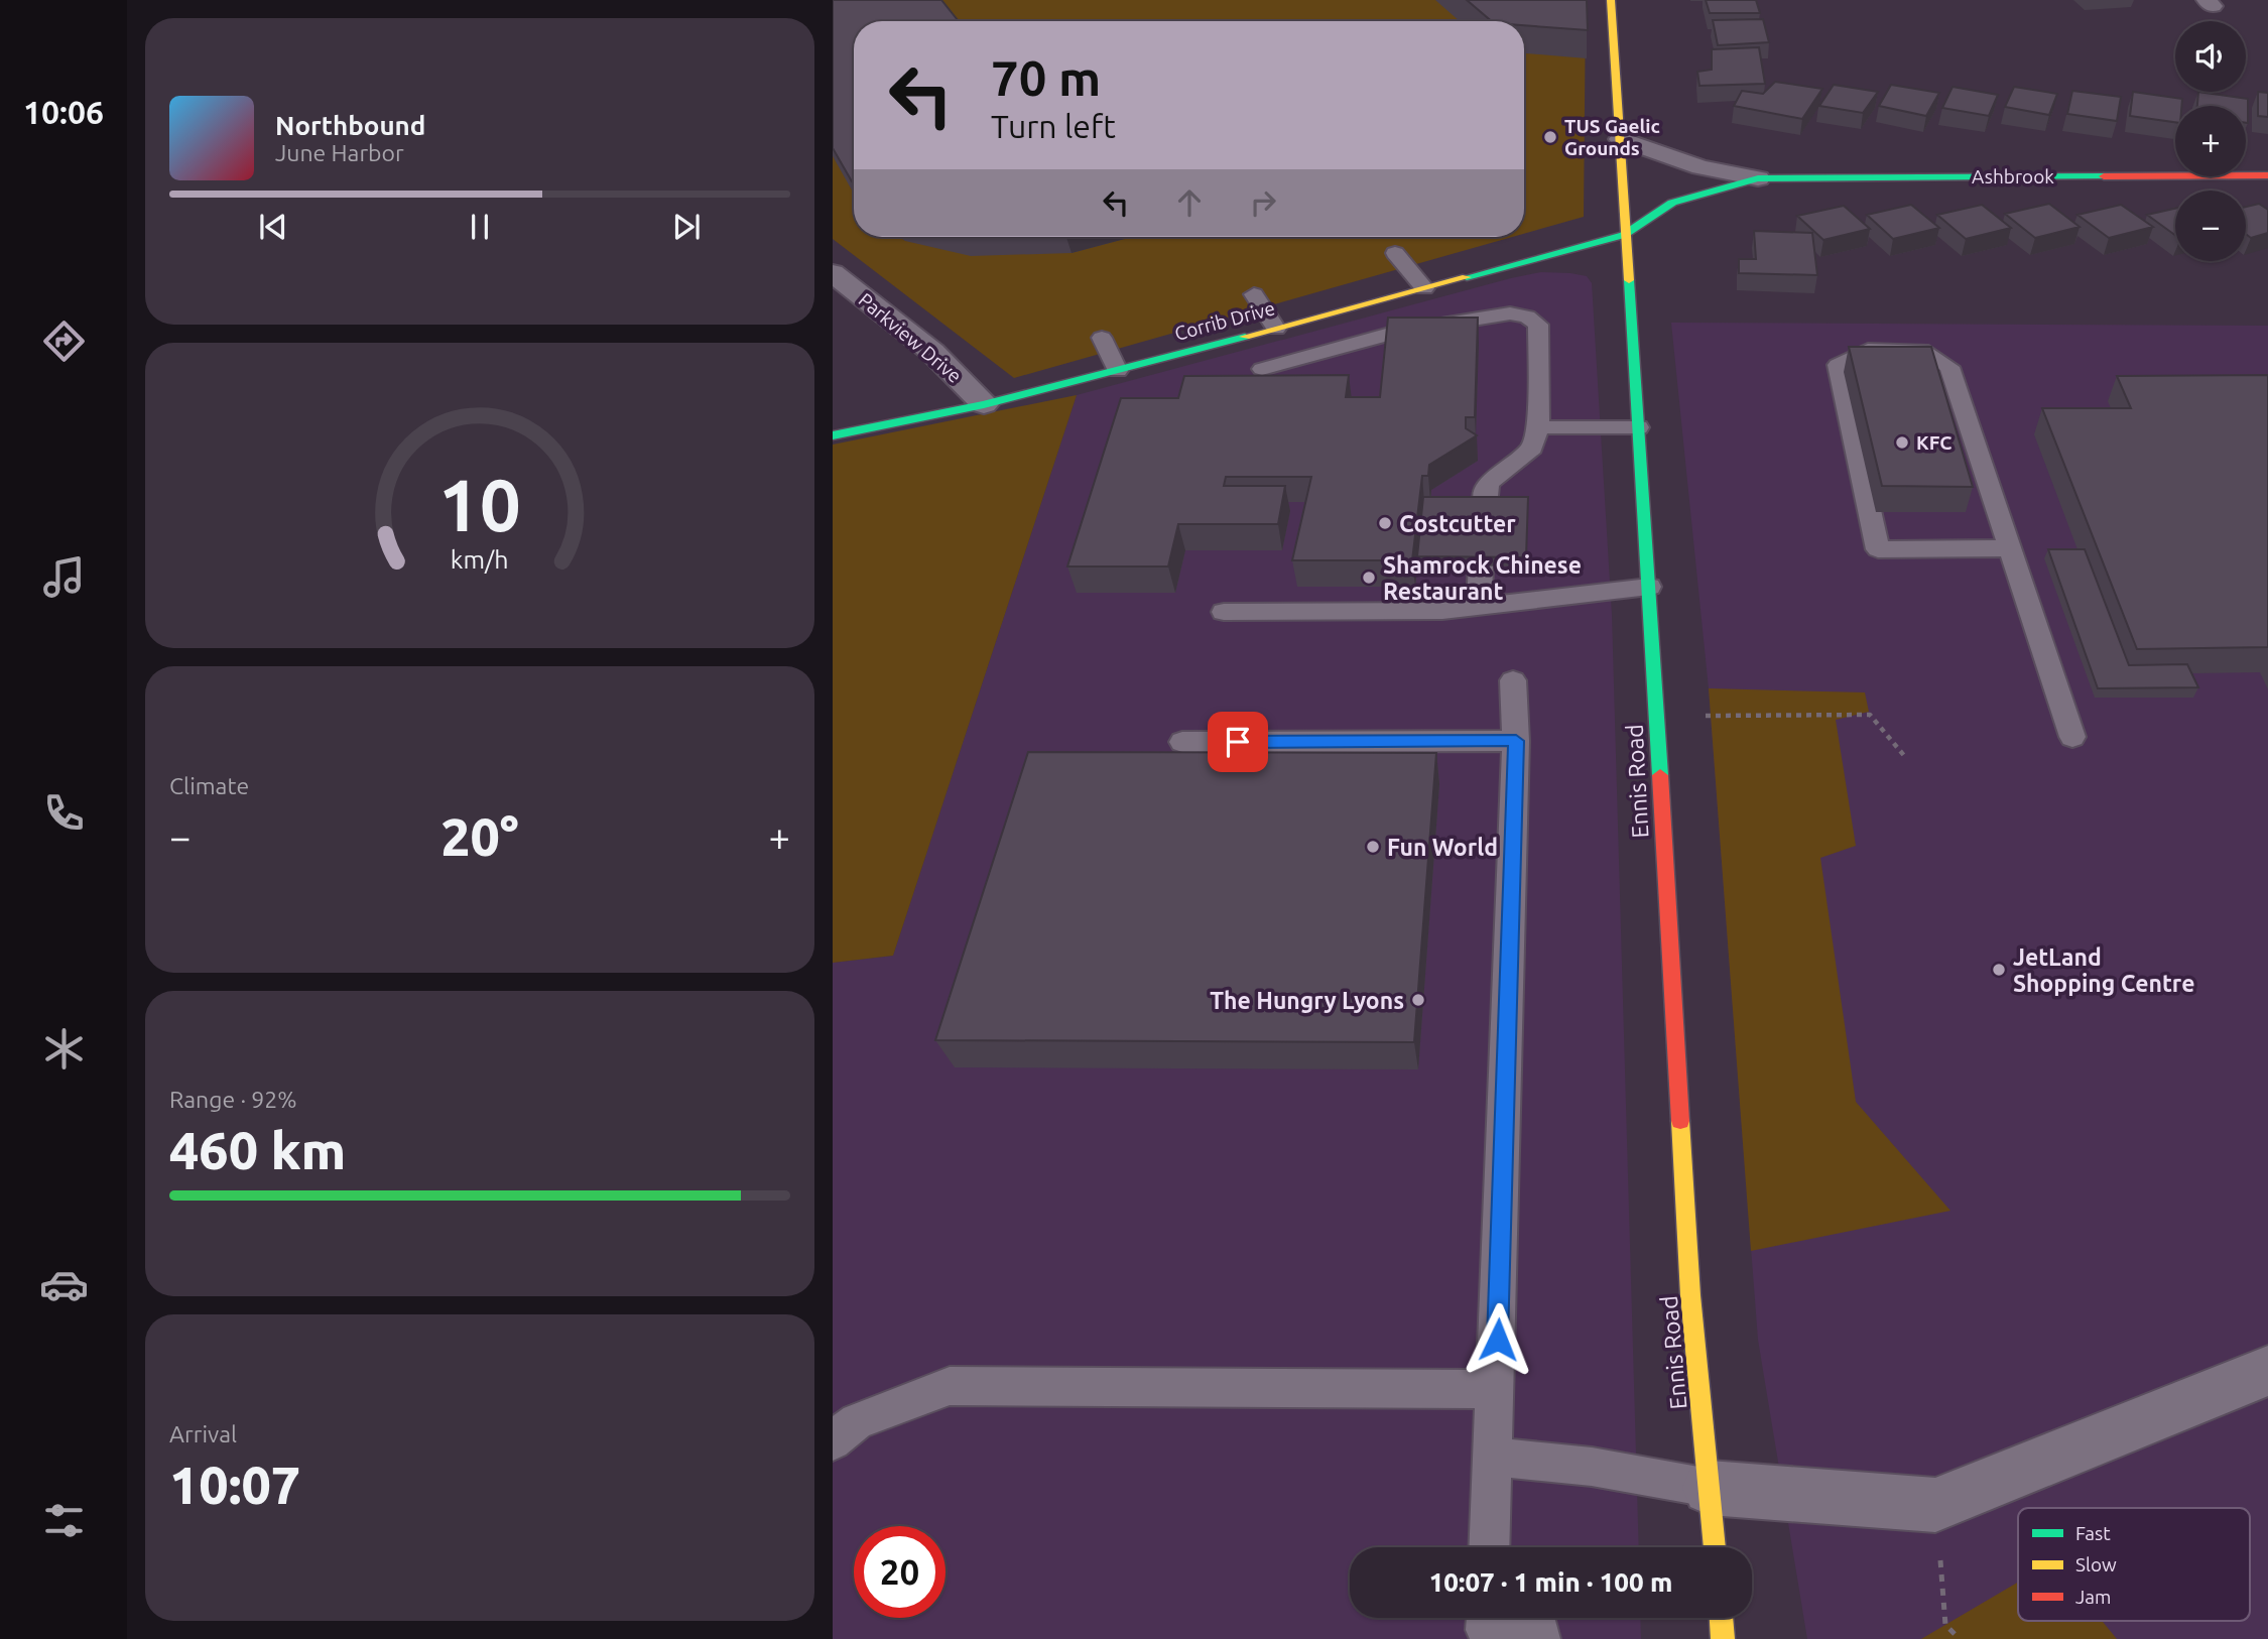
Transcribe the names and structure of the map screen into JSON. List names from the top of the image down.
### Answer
{
  "streets": {
    "main road": ["Ashbrook", "Corrib Drive", "Ennis Road"],
    "street": ["Parkview Drive"]
  },
  "crossings": [
    ["Ashbrook", "Corrib Drive"],
    ["Ashbrook", "Ennis Road"],
    ["Corrib Drive", "Parkview Drive"],
    ["Corrib Drive", "Ennis Road"]
  ],
  "places": [
    "TUS Gaelic Grounds",
    "KFC",
    "Costcutter",
    "Shamrock Chinese Restaurant",
    "Fun World",
    "JetLand Shopping Centre",
    "The Hungry Lyons"
  ],
  "legend": ["Fast", "Slow", "Jam"],
  "page": {
    "tabs": "10:06",
    "map_buttons": ["+", "−"],
    "turn": ["70 m", "Turn left"],
    "song": ["Northbound", "June Harbor"],
    "tile": [
      "Climate",
      ["Range · 92%", "460 km"],
      ["Arrival", "10:07"]
    ],
    "heat": ["−", "20°", "+"],
    "limit": "20",
    "trip": "10:07 · 1 min · 100 m",
    "gauge": ["10", "km/h"]
  }
}
